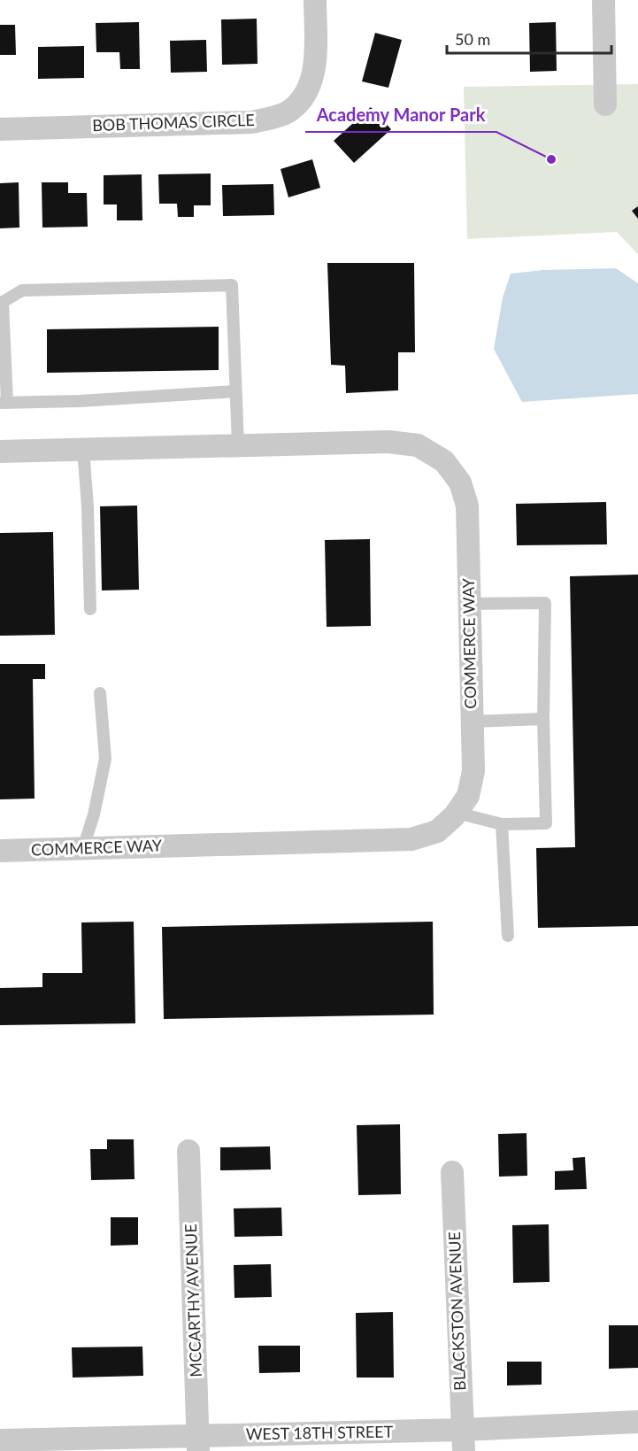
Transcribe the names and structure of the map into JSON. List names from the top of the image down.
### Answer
{
  "streets": {
    "street": [
      "BOB THOMAS CIRCLE",
      "COMMERCE WAY",
      "MCCARTHY AVENUE",
      "BLACKSTON AVENUE",
      "WEST 18TH STREET"
    ]
  },
  "crossings": [
    ["MCCARTHY AVENUE", "WEST 18TH STREET"],
    ["BLACKSTON AVENUE", "WEST 18TH STREET"]
  ],
  "places": ["Academy Manor Park"],
  "scale_bar": "50 m"
}
